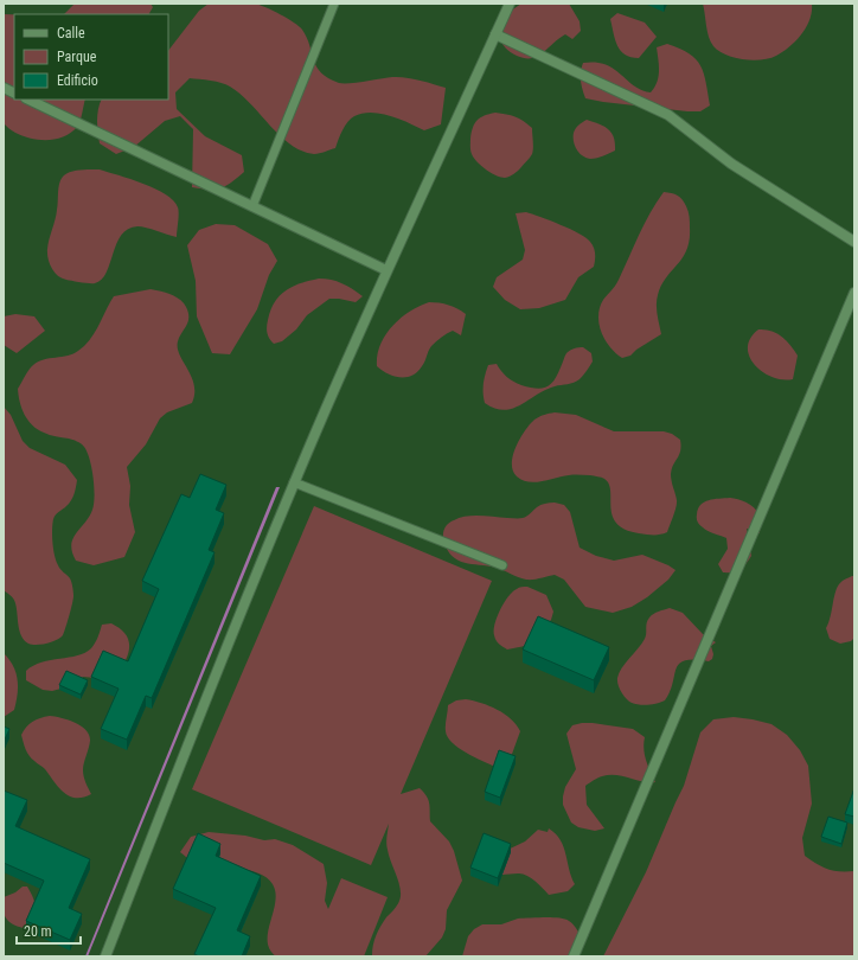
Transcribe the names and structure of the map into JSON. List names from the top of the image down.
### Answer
{
  "legend": ["Calle", "Parque", "Edificio"],
  "scale_bar": "20 m"
}
